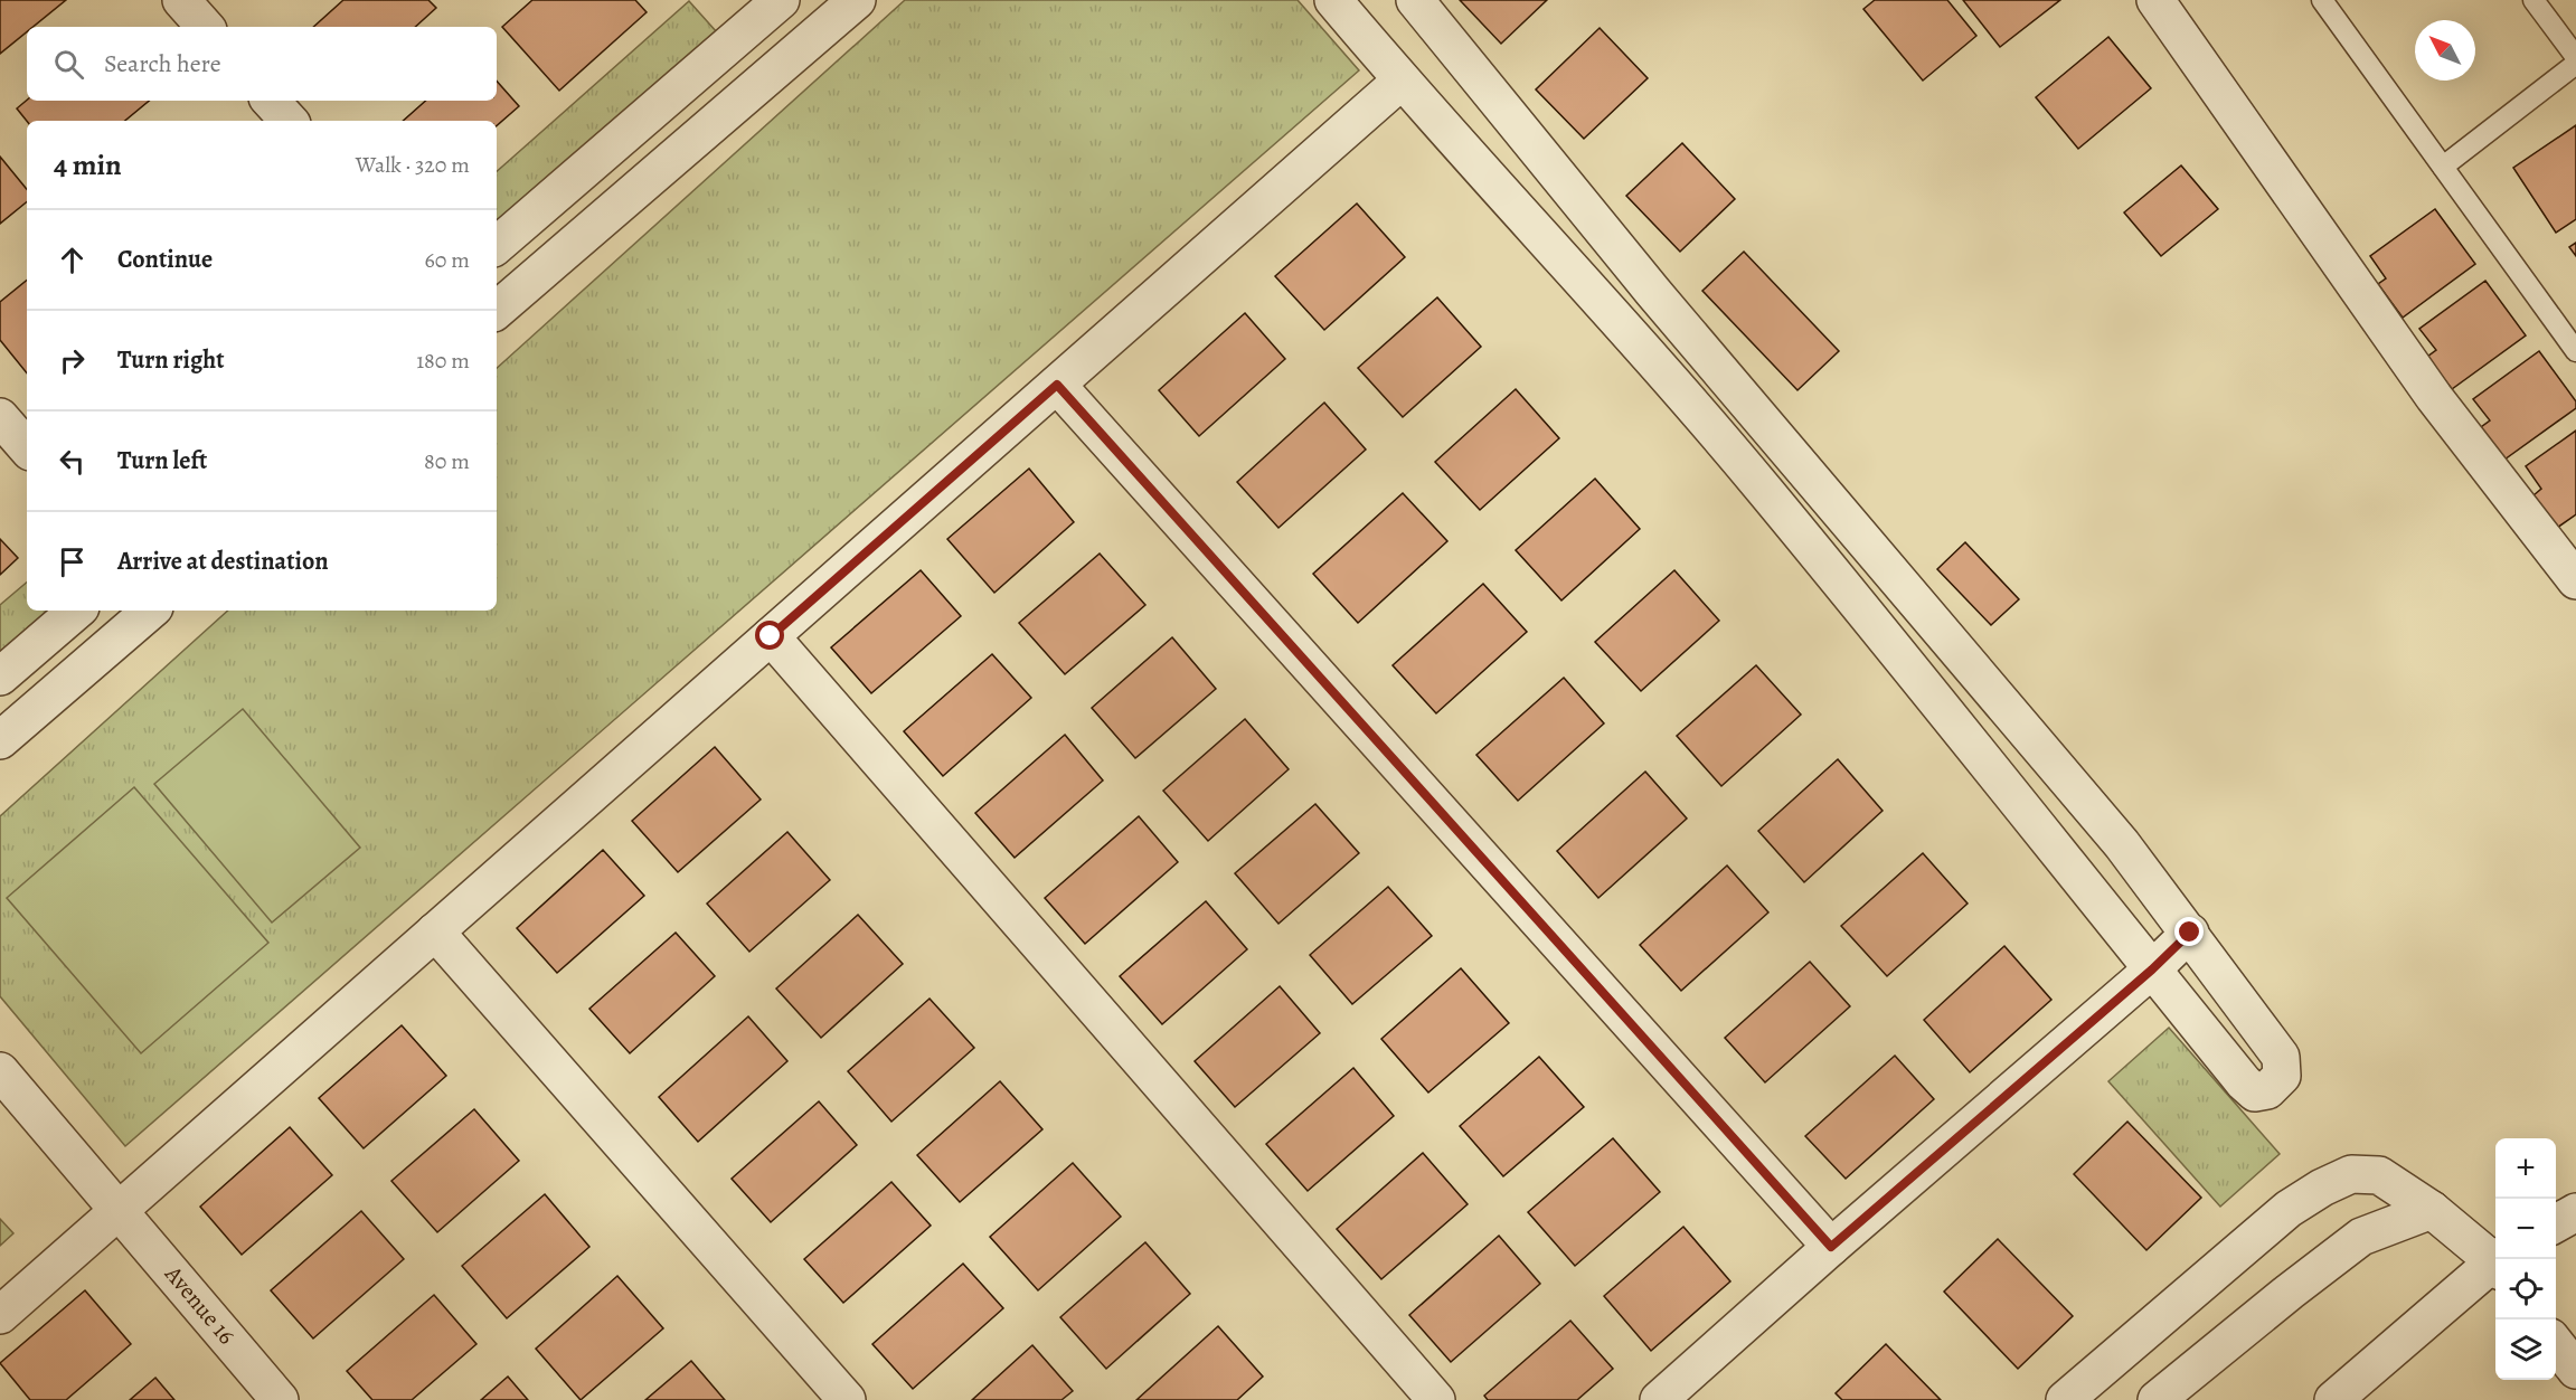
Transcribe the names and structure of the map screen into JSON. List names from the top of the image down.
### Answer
{
  "streets": {
    "street": ["Avenue 16"]
  },
  "north": "top left",
  "page": {
    "search": "Search here",
    "heading": ["4 min", "Walk · 320 m"],
    "list": [
      ["Continue", "60 m"],
      ["Turn right", "180 m"],
      ["Turn left", "80 m"],
      "Arrive at destination"
    ],
    "map_buttons": ["+", "−"]
  }
}
